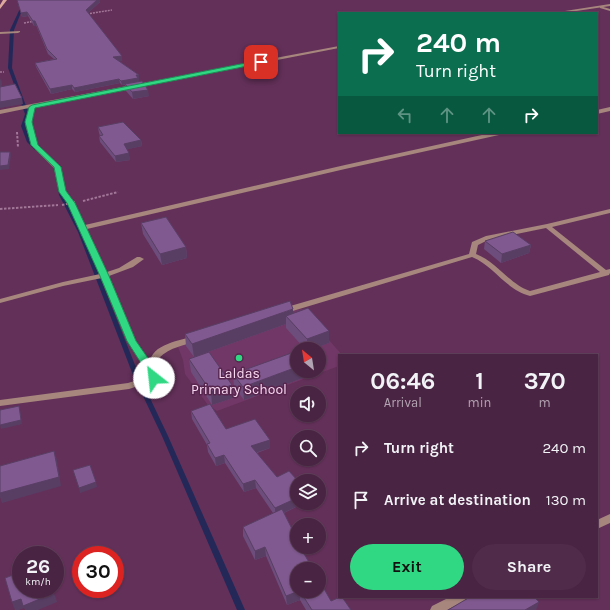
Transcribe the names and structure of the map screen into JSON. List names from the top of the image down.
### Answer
{
  "places": ["Laldas Primary School"],
  "north": "top left",
  "page": {
    "turn": ["240 m", "Turn right"],
    "map_buttons": ["+", "−"],
    "eta": [
      "06:46",
      "Arrival",
      "1",
      "min",
      "370",
      "m"
    ],
    "list": [
      {
        "name": "Turn right",
        "value": "240 m"
      },
      {
        "name": "Arrive at destination",
        "value": "130 m"
      }
    ],
    "buttons": ["Exit", "Share"],
    "speed": "26 km/h",
    "limit": "30"
  }
}
